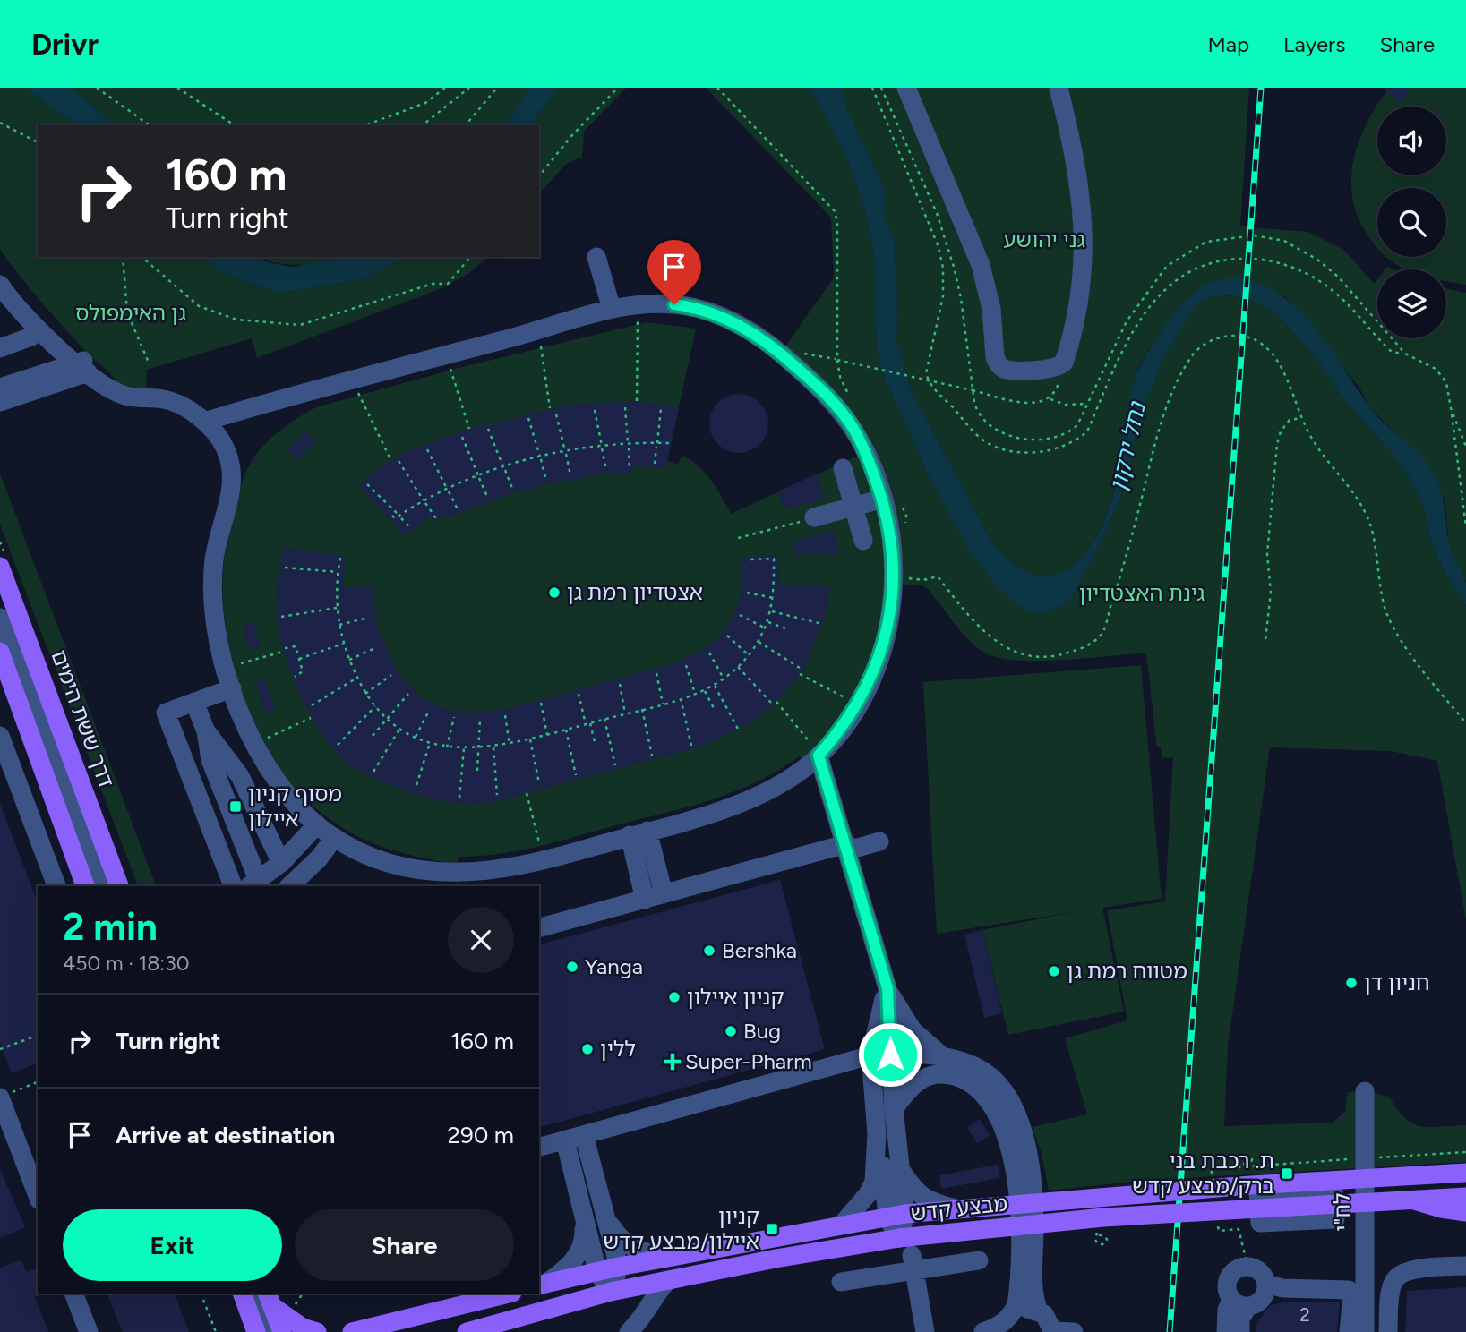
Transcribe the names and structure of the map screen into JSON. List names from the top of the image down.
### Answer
{
  "streets": {
    "main road": ["דרך ששת הימים", "מבצע קדש"],
    "street": ["לח\"י"]
  },
  "water": ["נחל ירקון"],
  "parks": ["גני יהושע", "גן האימפולס", "גינת האצטדיון"],
  "places": {
    "other": [
      "אצטדיון רמת גן",
      "Bershka",
      "Yanga",
      "מטווח רמת גן",
      "חניון דן",
      "קניון איילון",
      "Bug",
      "ללין"
    ],
    "transit": ["מסוף קניון איילון", "ת. רכבת בני ברק/מבצע קדש", "קניון איילון/מבצע קדש"],
    "health": ["Super-Pharm"]
  },
  "house_numbers": ["2"],
  "page": {
    "header": "Drivr",
    "nav": ["Map", "Layers", "Share"],
    "turn": ["160 m", "Turn right"],
    "heading": ["2 min", "450 m · 18:30"],
    "list": [
      {
        "name": "Turn right",
        "value": "160 m"
      },
      {
        "name": "Arrive at destination",
        "value": "290 m"
      }
    ],
    "buttons": ["Exit", "Share"]
  }
}
